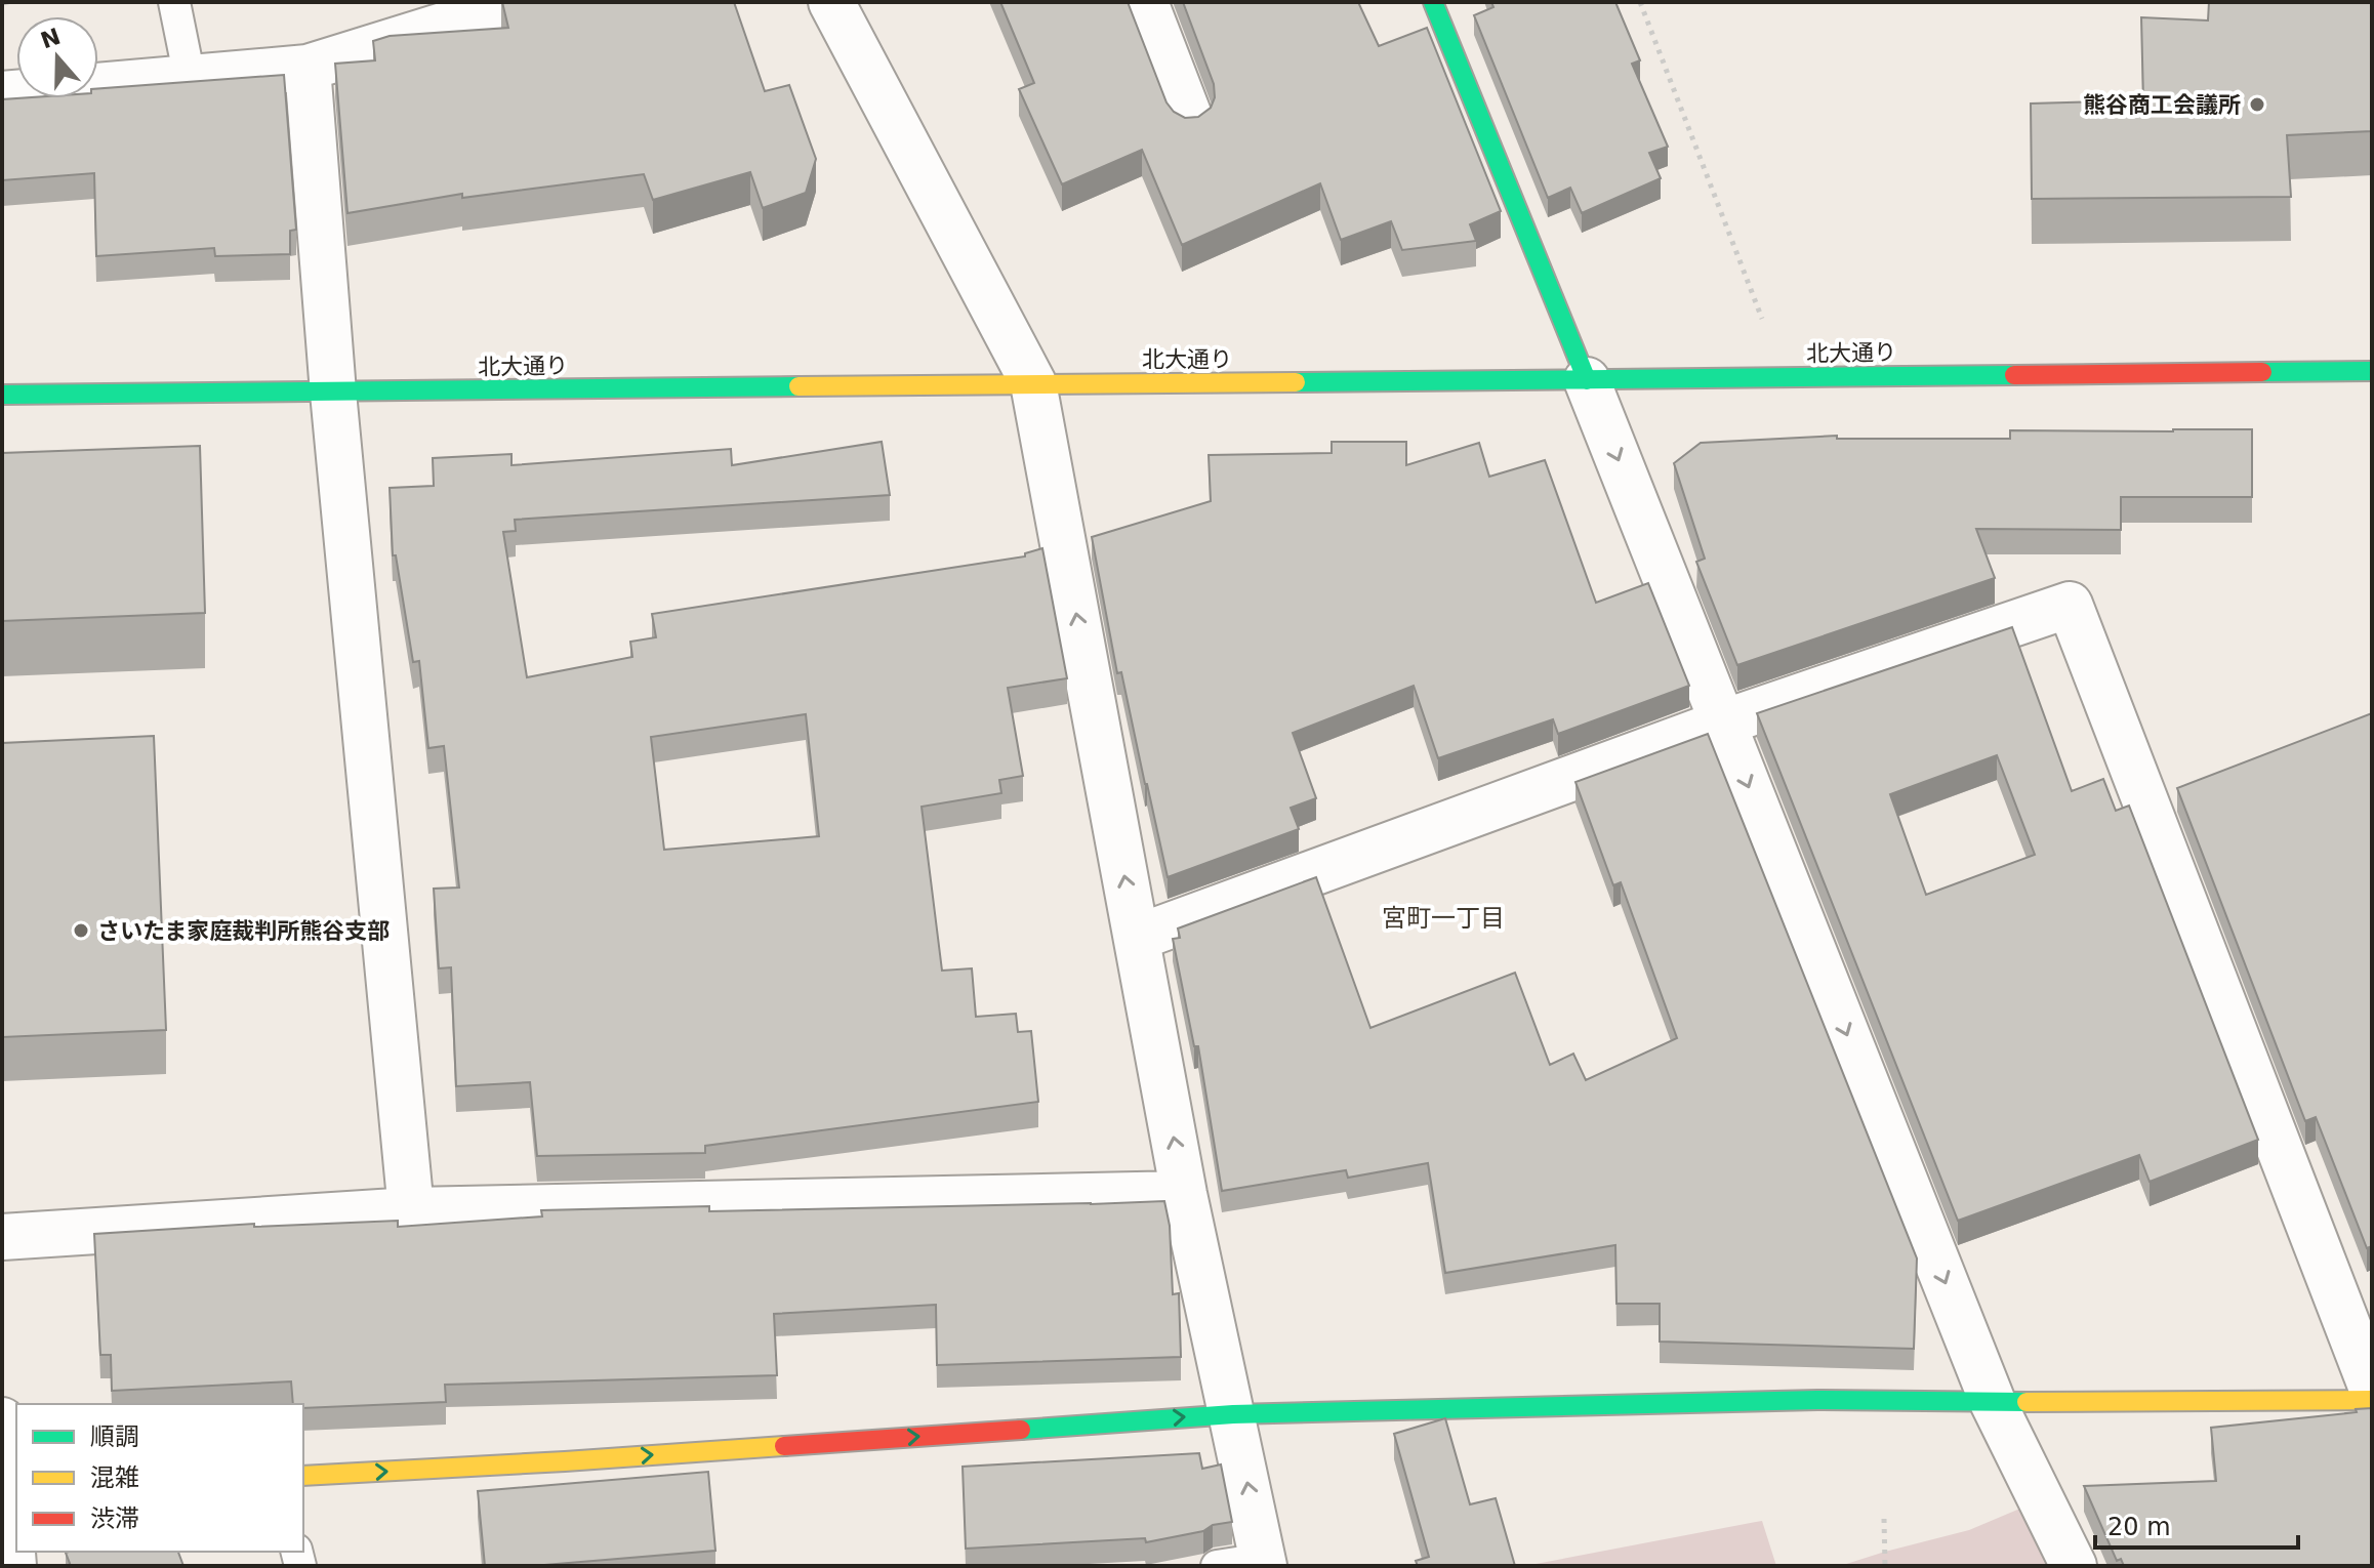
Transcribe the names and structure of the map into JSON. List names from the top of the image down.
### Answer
{
  "streets": {
    "street": ["北大通り"]
  },
  "districts": ["宮町一丁目"],
  "places": ["熊谷商工会議所", "さいたま家庭裁判所熊谷支部"],
  "legend": ["順調", "混雑", "渋滞"],
  "scale_bar": "20 m",
  "north": "top"
}
